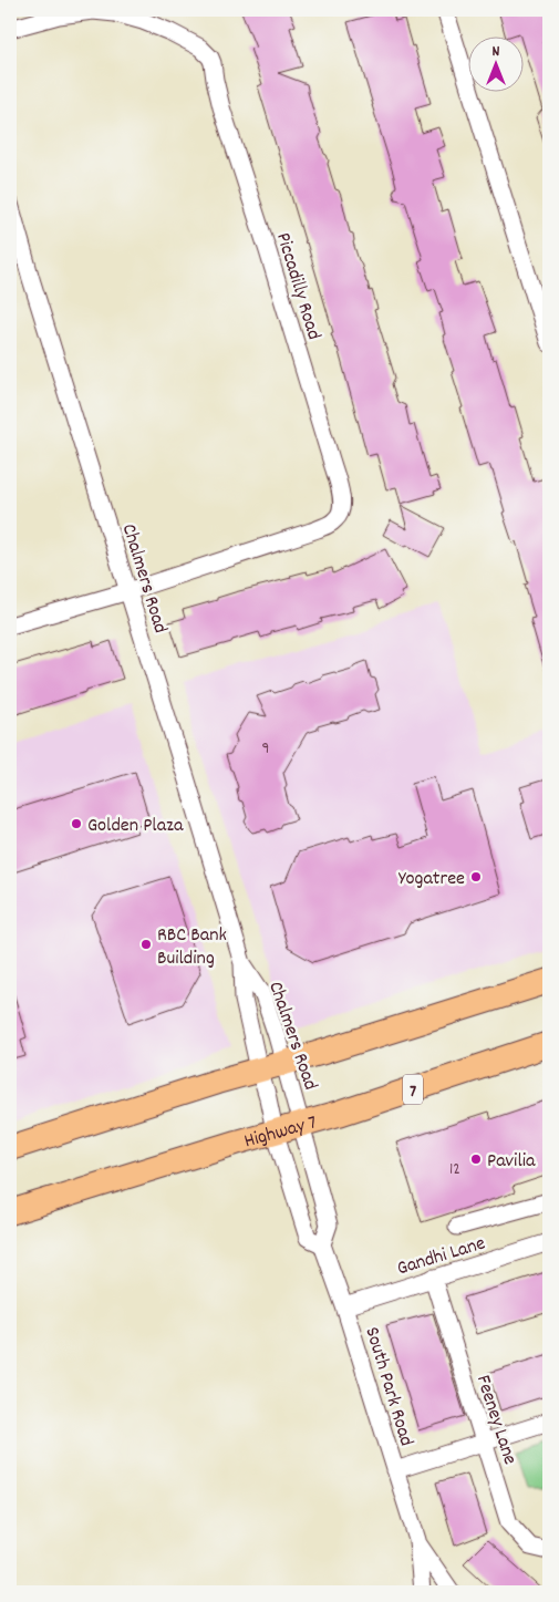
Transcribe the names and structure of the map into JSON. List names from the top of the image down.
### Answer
{
  "streets": {
    "main road": ["7", "Highway 7"],
    "street": [
      "Piccadilly Road",
      "Chalmers Road",
      "Gandhi Lane",
      "South Park Road",
      "Feeney Lane"
    ]
  },
  "crossings": [
    ["Piccadilly Road", "Chalmers Road"],
    ["Chalmers Road", "Highway 7"],
    ["Chalmers Road", "South Park Road"],
    ["Highway 7", "South Park Road"],
    ["Gandhi Lane", "South Park Road"],
    ["Gandhi Lane", "Feeney Lane"]
  ],
  "places": [
    "Golden Plaza",
    "Yogatree",
    "RBC Bank Building",
    "Pavilia"
  ],
  "house_numbers": ["9", "12"],
  "north": "top"
}
